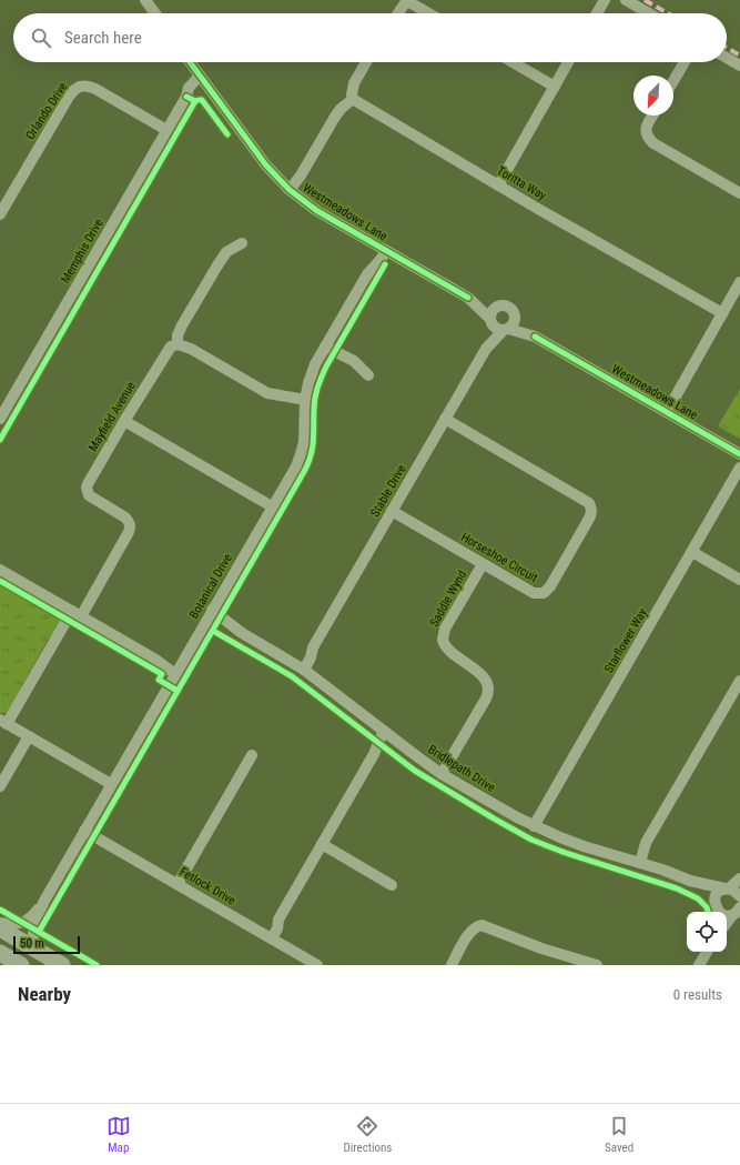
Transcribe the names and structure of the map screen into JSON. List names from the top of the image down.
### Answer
{
  "streets": {
    "street": [
      "Orlando Drive",
      "Toritta Way",
      "Westmeadows Lane",
      "Memphis Drive",
      "Mayfield Avenue",
      "Stable Drive",
      "Horseshoe Circuit",
      "Botanical Drive",
      "Saddle Wynd",
      "Starflower Way",
      "Bridlepath Drive",
      "Fetlock Drive"
    ]
  },
  "crossings": [
    ["Orlando Drive", "Memphis Drive"],
    ["Westmeadows Lane", "Memphis Drive"],
    ["Westmeadows Lane", "Stable Drive"],
    ["Westmeadows Lane", "Botanical Drive"],
    ["Stable Drive", "Horseshoe Circuit"],
    ["Stable Drive", "Bridlepath Drive"],
    ["Horseshoe Circuit", "Saddle Wynd"],
    ["Botanical Drive", "Bridlepath Drive"],
    ["Botanical Drive", "Fetlock Drive"],
    ["Saddle Wynd", "Bridlepath Drive"],
    ["Starflower Way", "Bridlepath Drive"]
  ],
  "scale_bar": "50 m",
  "north": "bottom left",
  "page": {
    "search": "Search here",
    "scale": "50 m",
    "heading": ["Nearby", "0 results"],
    "nav": ["Map", "Directions", "Saved"]
  }
}
